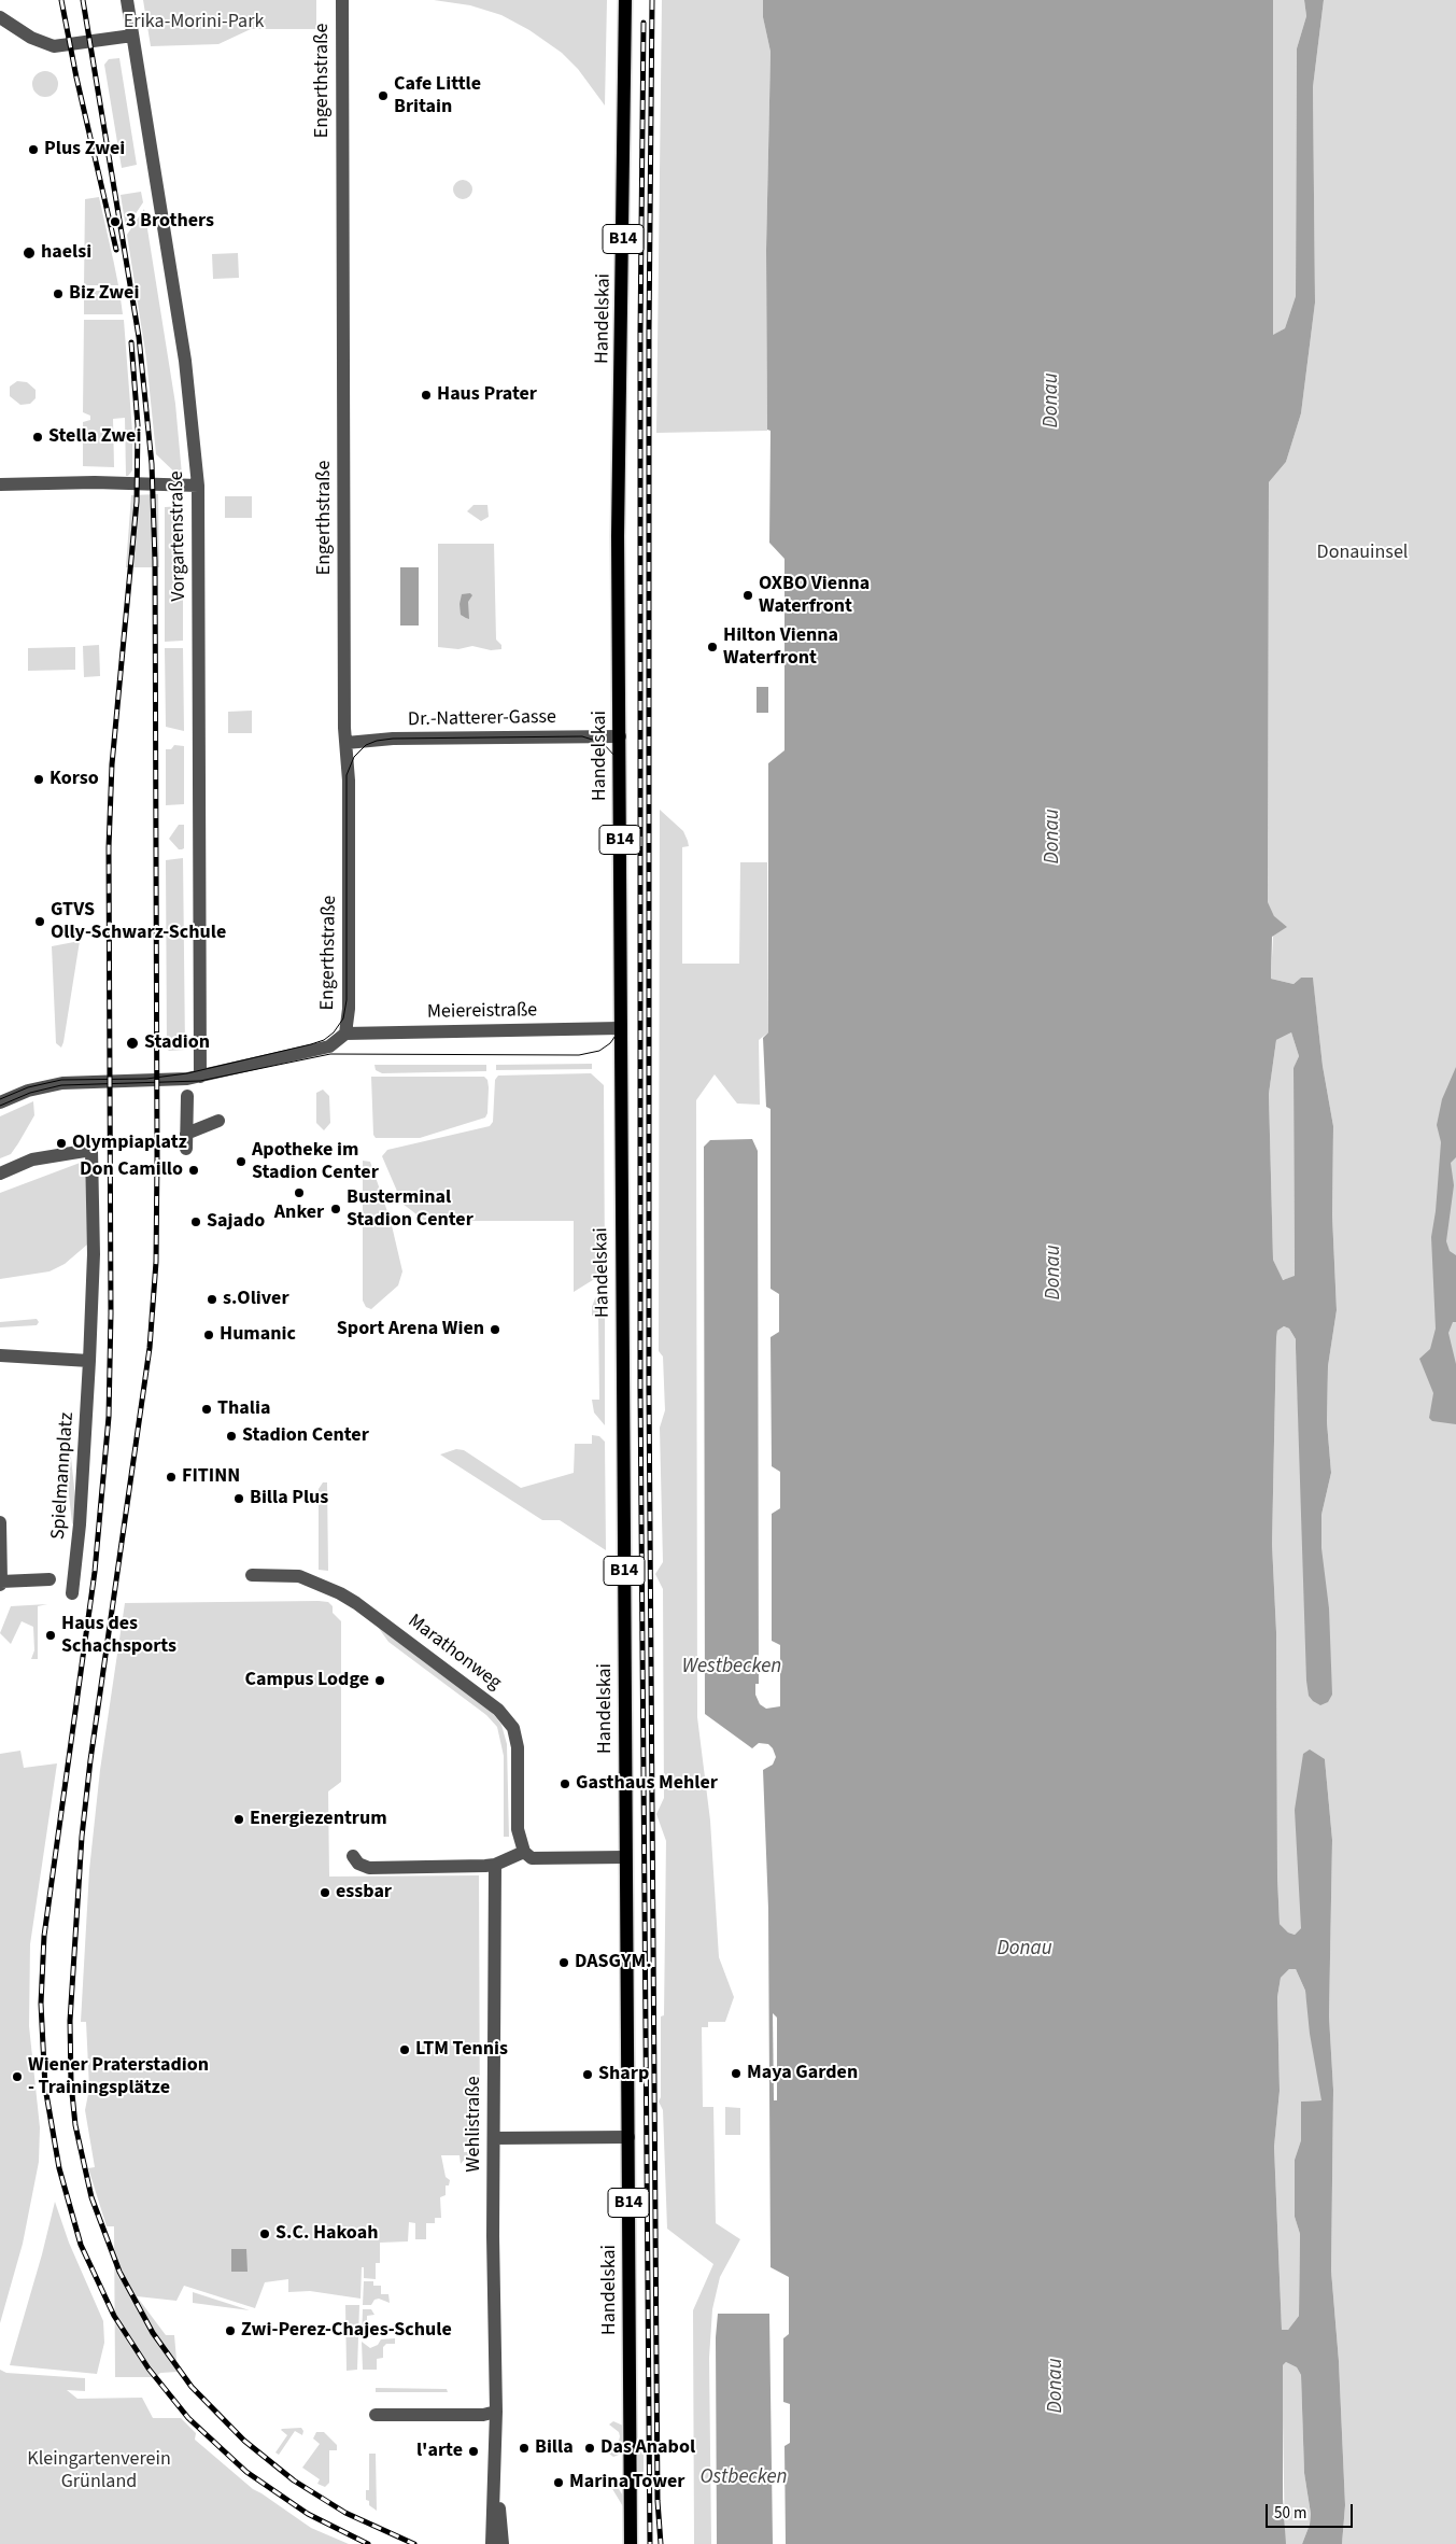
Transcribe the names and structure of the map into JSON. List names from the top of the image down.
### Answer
{
  "streets": {
    "main road": ["B14", "Handelskai"],
    "street": [
      "Engerthstraße",
      "Vorgartenstraße",
      "Dr.-Natterer-Gasse",
      "Meiereistraße",
      "Spielmannplatz",
      "Marathonweg",
      "Wehlistraße"
    ]
  },
  "crossings": [
    ["Engerthstraße", "Dr.-Natterer-Gasse"],
    ["Engerthstraße", "Meiereistraße"],
    ["Handelskai", "Dr.-Natterer-Gasse"],
    ["Handelskai", "Meiereistraße"]
  ],
  "water": ["Donau", "Westbecken", "Ostbecken"],
  "parks": ["Erika-Morini-Park", "Donauinsel", "Kleingartenverein Grünland"],
  "places": [
    "Cafe Little Britain",
    "Plus Zwei",
    "3 Brothers",
    "haelsi",
    "Biz Zwei",
    "Haus Prater",
    "Stella Zwei",
    "OXBO Vienna Waterfront",
    "Hilton Vienna Waterfront",
    "Korso",
    "GTVS Olly-Schwarz-Schule",
    "Stadion",
    "Olympiaplatz",
    "Apotheke im Stadion Center",
    "Don Camillo",
    "Anker",
    "Busterminal Stadion Center",
    "Sajado",
    "s.Oliver",
    "Sport Arena Wien",
    "Humanic",
    "Thalia",
    "Stadion Center",
    "FITINN",
    "Billa Plus",
    "Haus des Schachsports",
    "Campus Lodge",
    "Gasthaus Mehler",
    "Energiezentrum",
    "essbar",
    "DASGYM.",
    "LTM Tennis",
    "Maya Garden",
    "Sharp",
    "Wiener Praterstadion - Trainingsplätze",
    "S.C. Hakoah",
    "Zwi-Perez-Chajes-Schule",
    "Billa",
    "Das Anabol",
    "l'arte",
    "Marina Tower"
  ],
  "scale_bar": "50 m"
}
